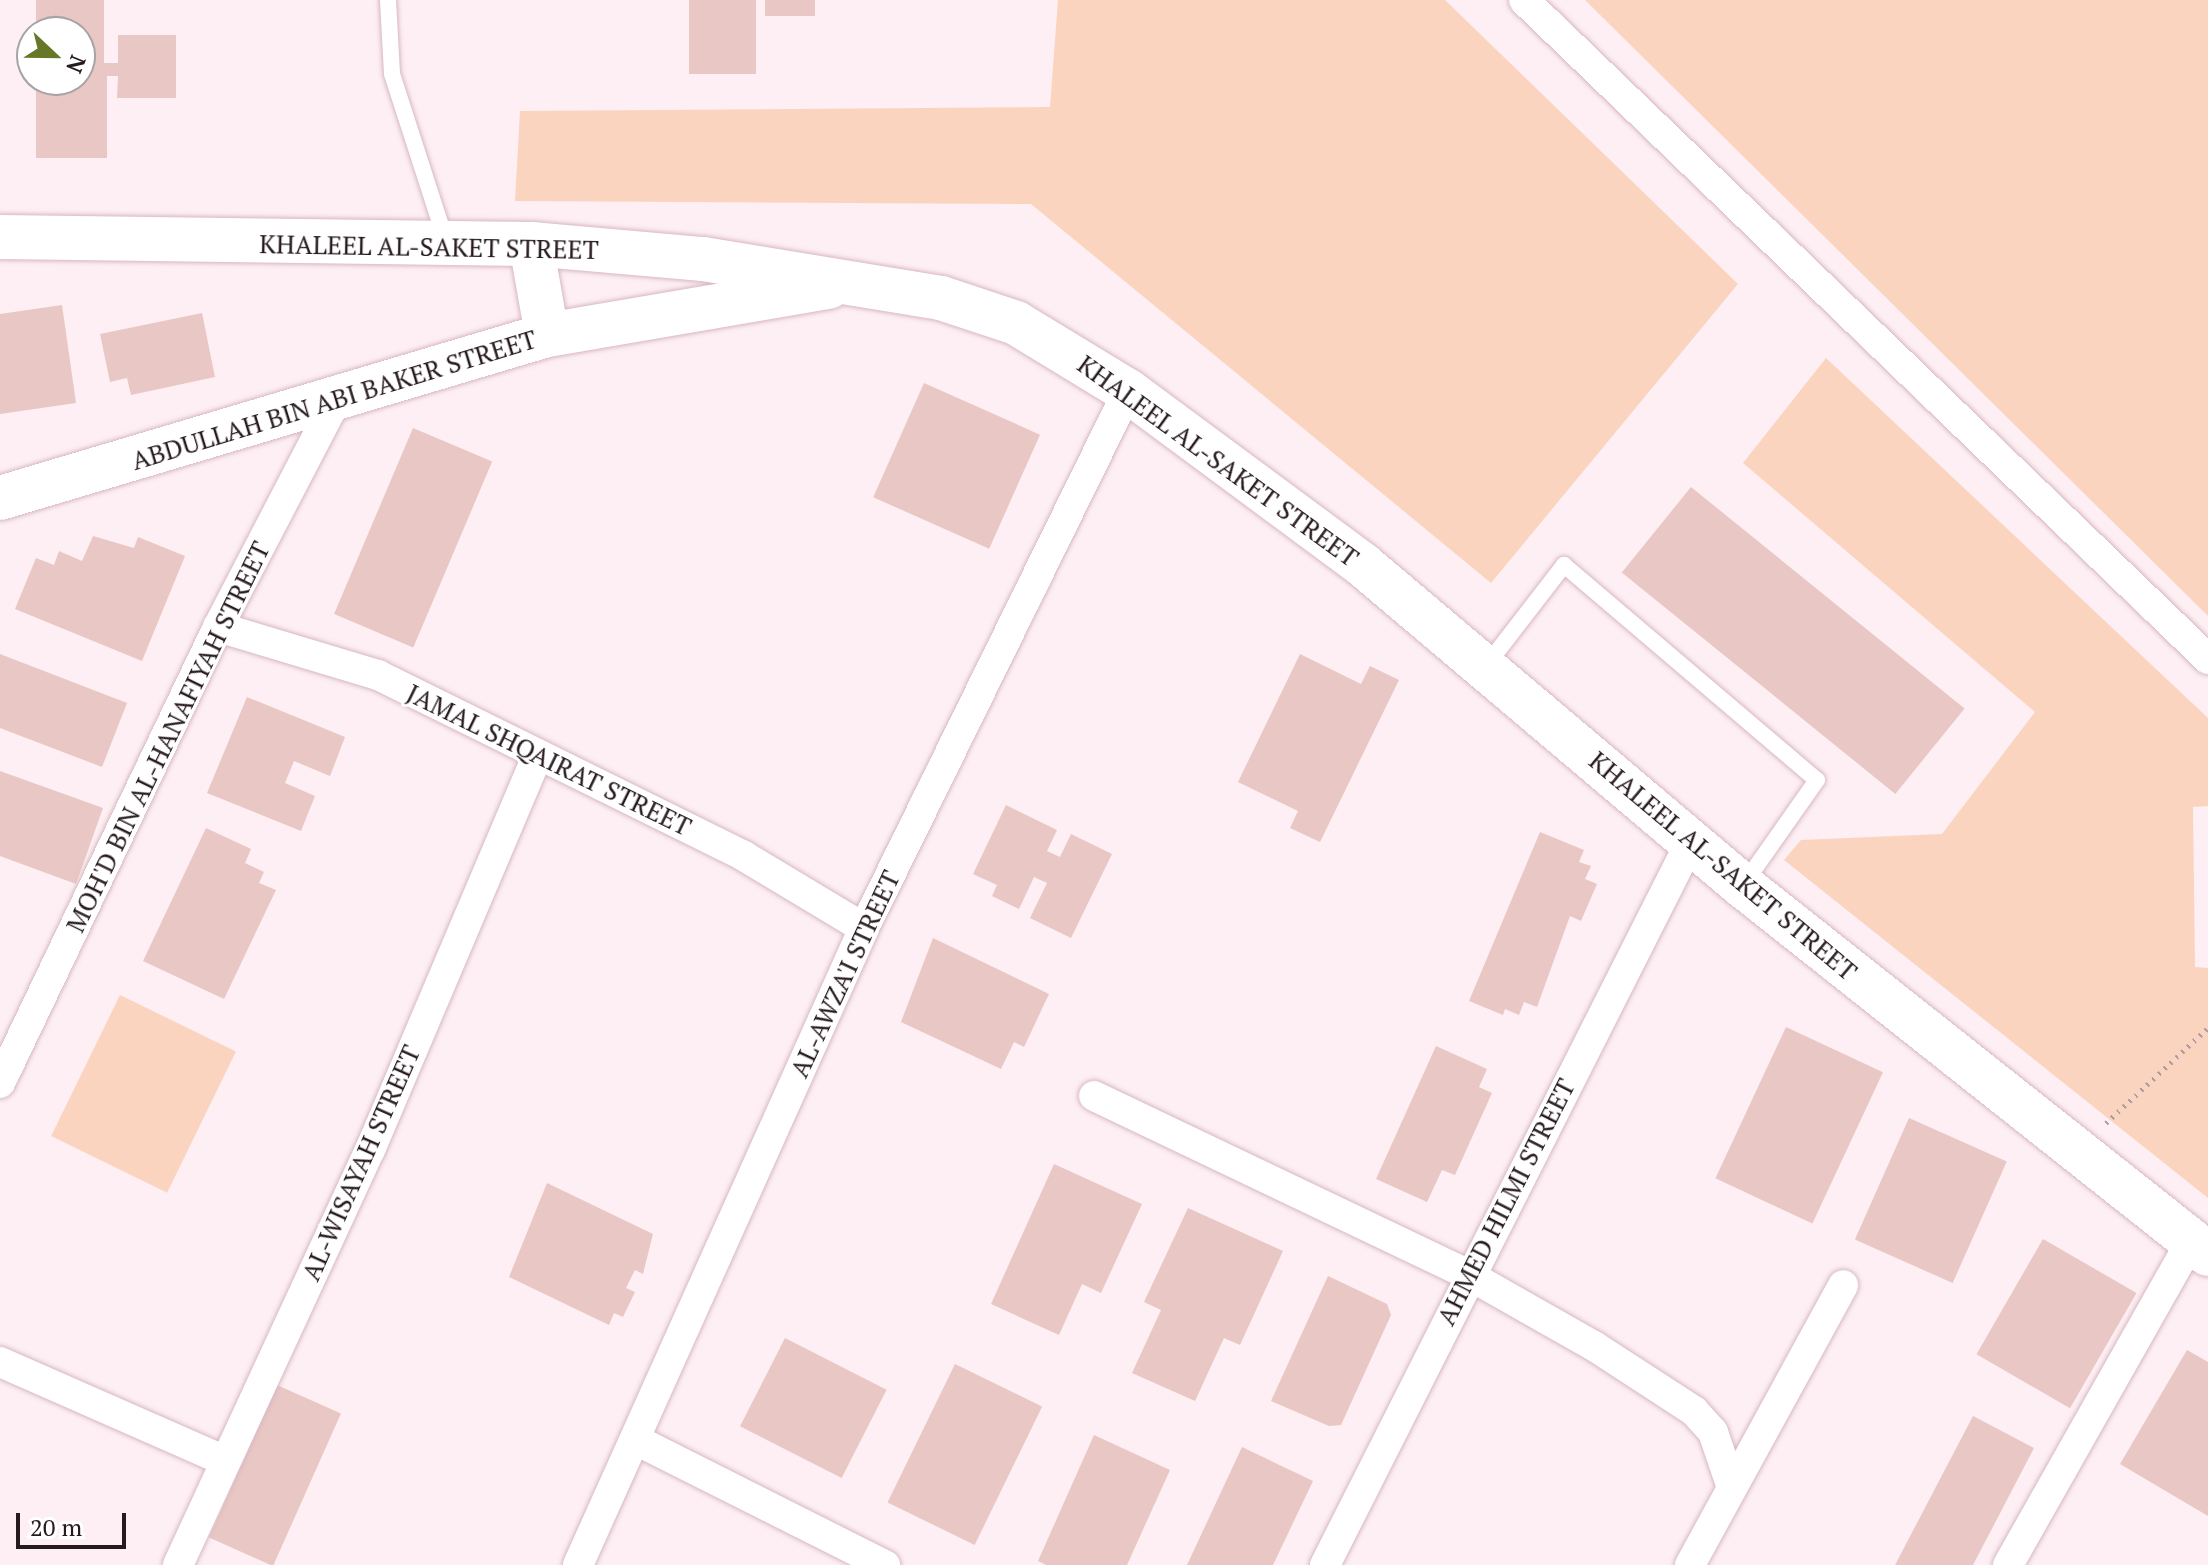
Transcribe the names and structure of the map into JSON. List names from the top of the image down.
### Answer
{
  "streets": {
    "street": [
      "KHALEEL AL-SAKET STREET",
      "ABDULLAH BIN ABI BAKER STREET",
      "MOH'D BIN AL-HANAFIYAH STREET",
      "JAMAL SHQAIRAT STREET",
      "AL-AWZA'I STREET",
      "AL-WISAYAH STREET",
      "AHMED HILMI STREET"
    ]
  },
  "crossings": [
    ["KHALEEL AL-SAKET STREET", "ABDULLAH BIN ABI BAKER STREET"],
    ["KHALEEL AL-SAKET STREET", "AL-AWZA'I STREET"],
    ["KHALEEL AL-SAKET STREET", "AHMED HILMI STREET"],
    ["ABDULLAH BIN ABI BAKER STREET", "MOH'D BIN AL-HANAFIYAH STREET"],
    ["MOH'D BIN AL-HANAFIYAH STREET", "JAMAL SHQAIRAT STREET"],
    ["JAMAL SHQAIRAT STREET", "AL-AWZA'I STREET"],
    ["JAMAL SHQAIRAT STREET", "AL-WISAYAH STREET"]
  ],
  "scale_bar": "20 m",
  "north": "right"
}
